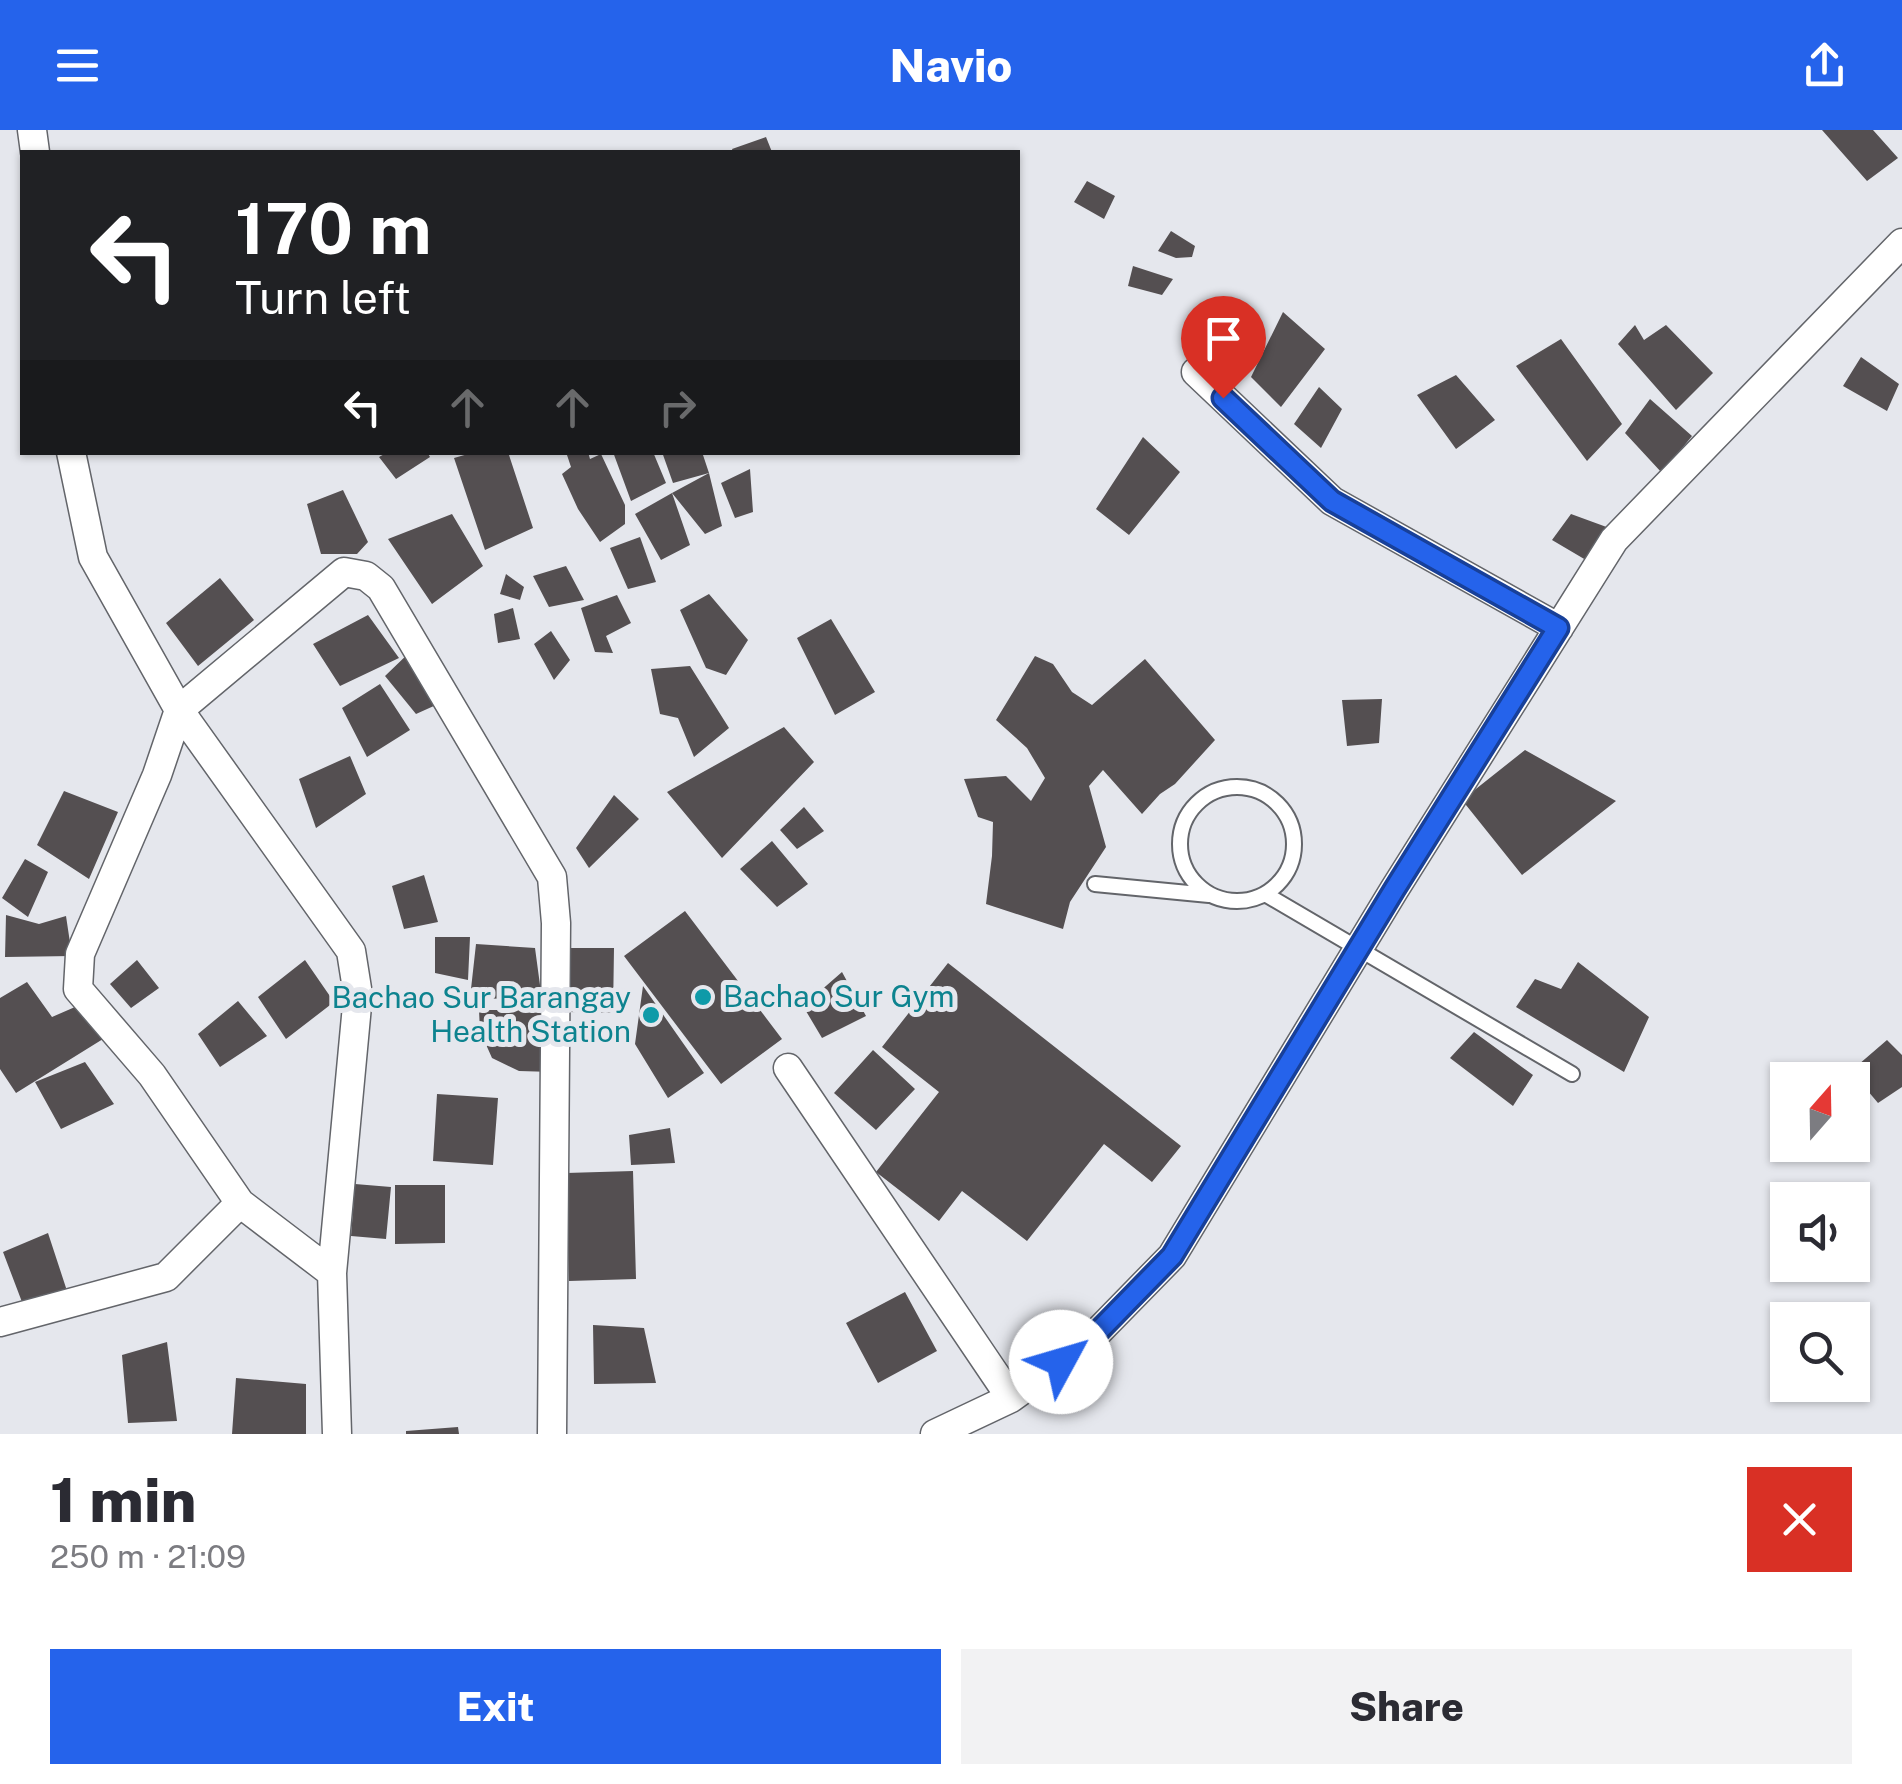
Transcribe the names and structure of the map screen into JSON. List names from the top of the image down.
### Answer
{
  "places": ["Bachao Sur Gym", "Bachao Sur Barangay Health Station"],
  "north": "top",
  "page": {
    "header": "Navio",
    "turn": ["170 m", "Turn left"],
    "heading": ["1 min", "250 m · 21:09"],
    "buttons": ["Exit", "Share"]
  }
}
